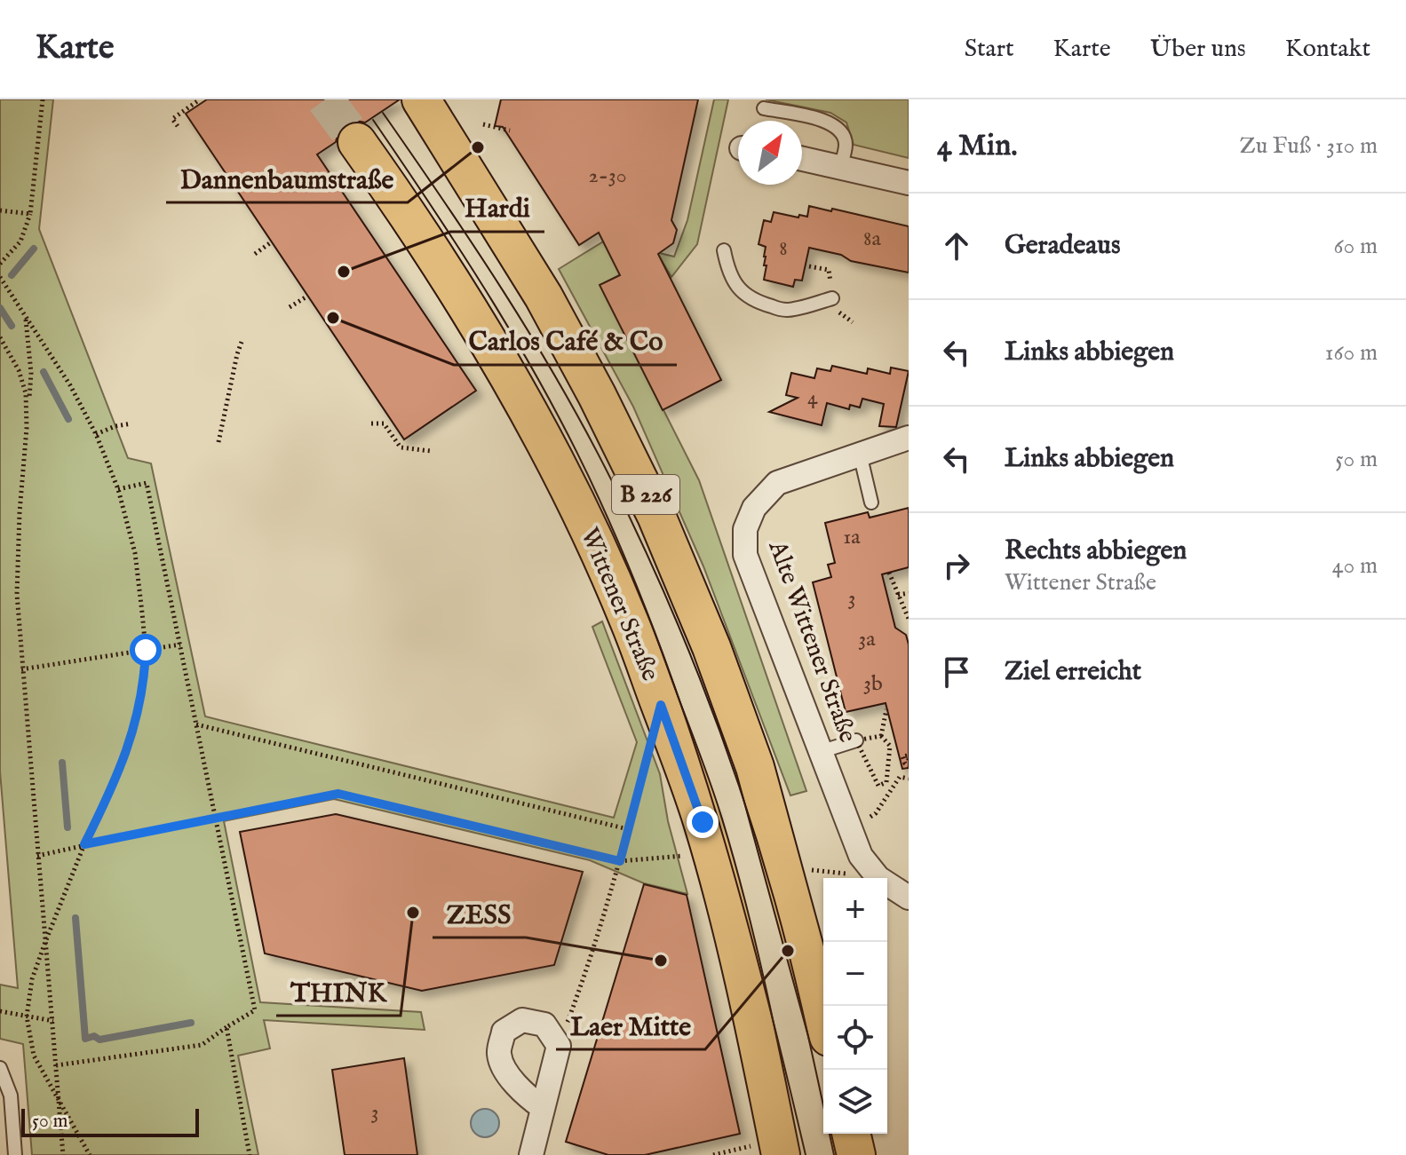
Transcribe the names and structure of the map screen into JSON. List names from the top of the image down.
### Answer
{
  "streets": {
    "main road": ["B 226", "Wittener Straße"],
    "street": ["Alte Wittener Straße"]
  },
  "places": [
    "Dannenbaumstraße",
    "Hardi",
    "Carlos Café & Co",
    "THINK",
    "Laer Mitte",
    "ZESS"
  ],
  "house_numbers": [
    "2-30",
    "8a",
    "8",
    "4",
    "1a",
    "3",
    "3a",
    "3b",
    "3"
  ],
  "scale_bar": "50 m",
  "north": "top right",
  "page": {
    "header": "Karte",
    "nav": [
      "Start",
      "Karte",
      "Über uns",
      "Kontakt"
    ],
    "heading": ["4 Min.", "Zu Fuß · 310 m"],
    "list": [
      ["Geradeaus", "60 m"],
      ["Links abbiegen", "160 m"],
      ["Links abbiegen", "50 m"],
      ["Rechts abbiegen", "Wittener Straße", "40 m"],
      "Ziel erreicht"
    ],
    "map_buttons": ["+", "−"],
    "scale": "50 m"
  }
}
